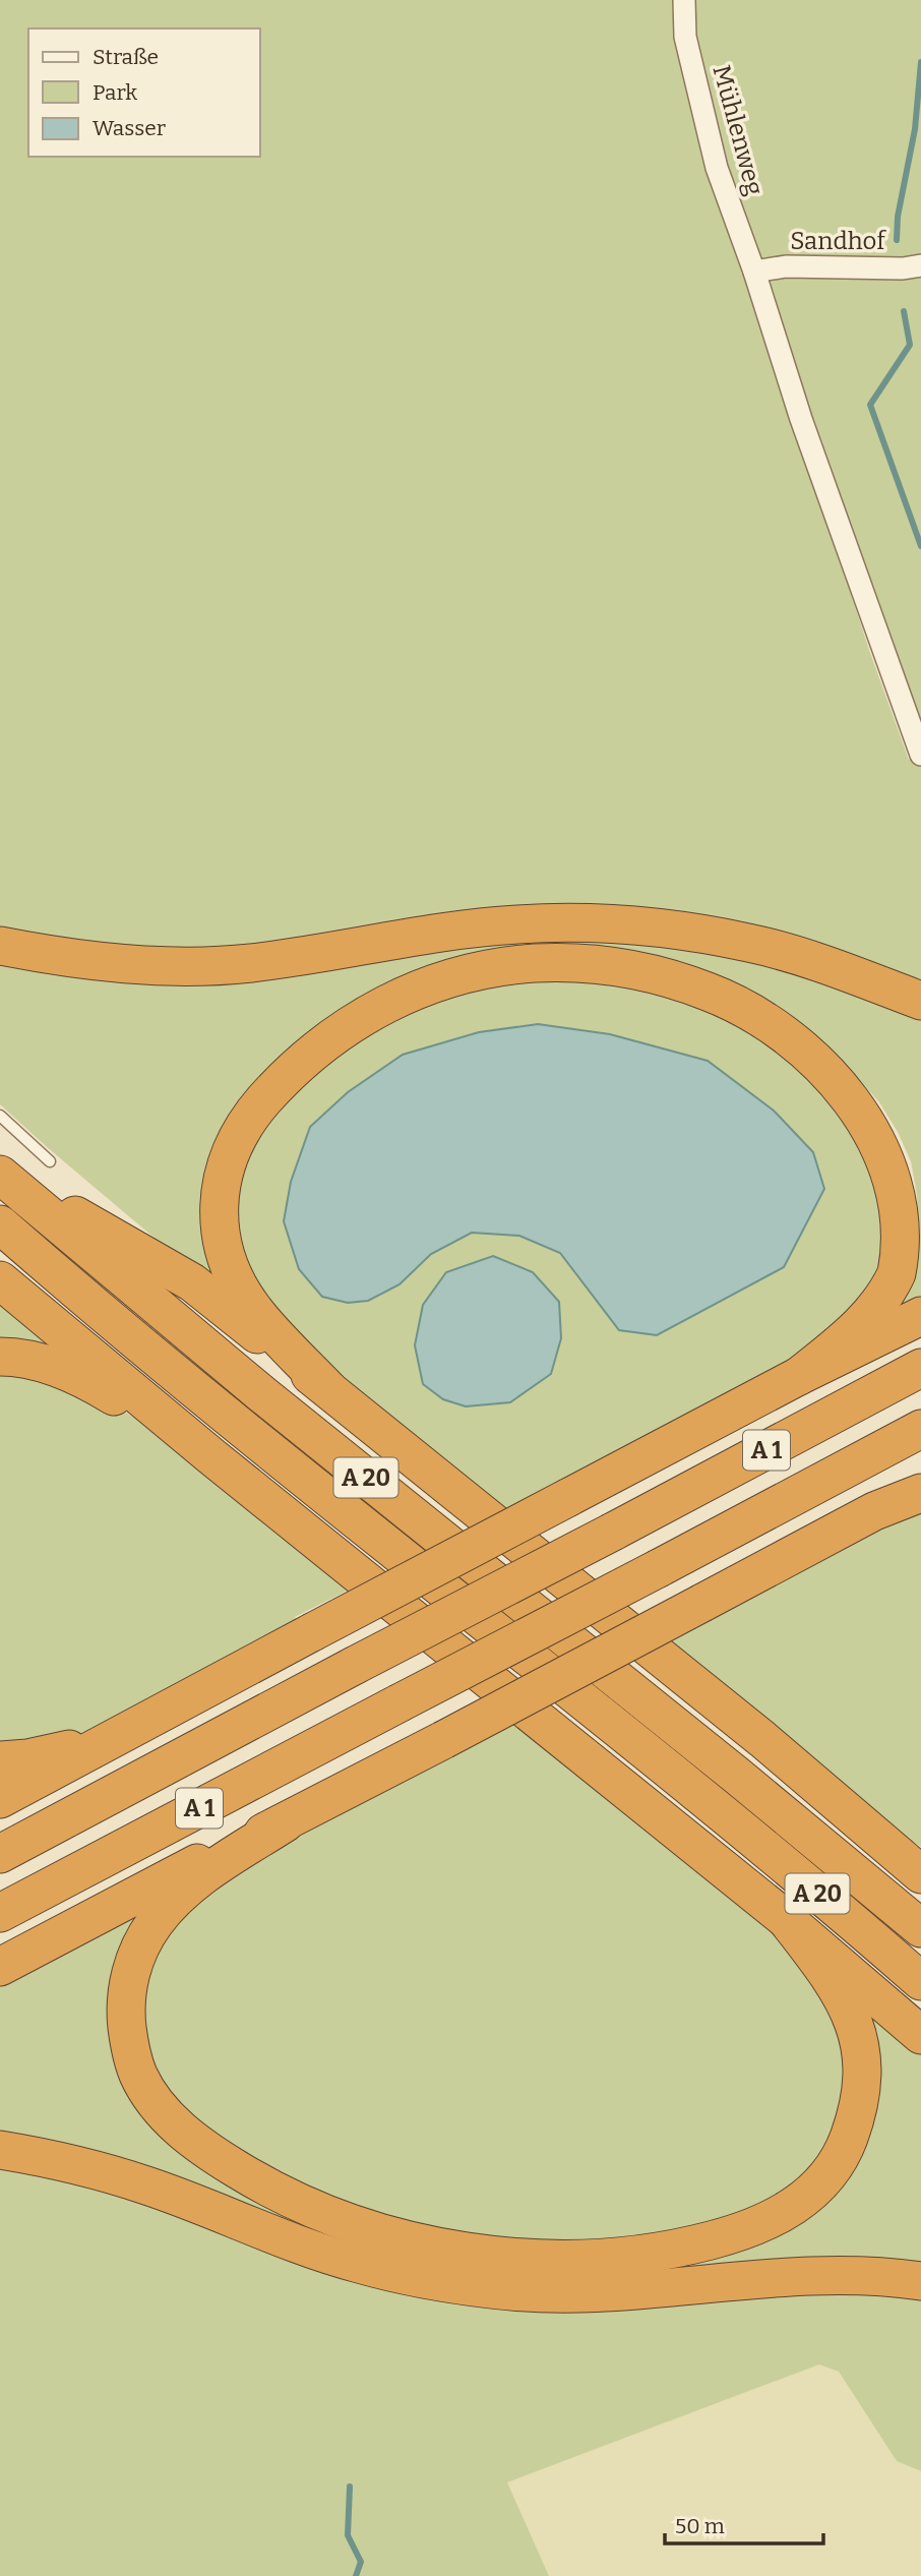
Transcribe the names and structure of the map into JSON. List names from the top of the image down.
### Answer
{
  "streets": {
    "highway": ["A 1", "A 20"],
    "street": ["Mühlenweg", "Sandhof"]
  },
  "crossings": [
    ["Mühlenweg", "Sandhof"]
  ],
  "legend": ["Straße", "Park", "Wasser"],
  "scale_bar": "50 m"
}
